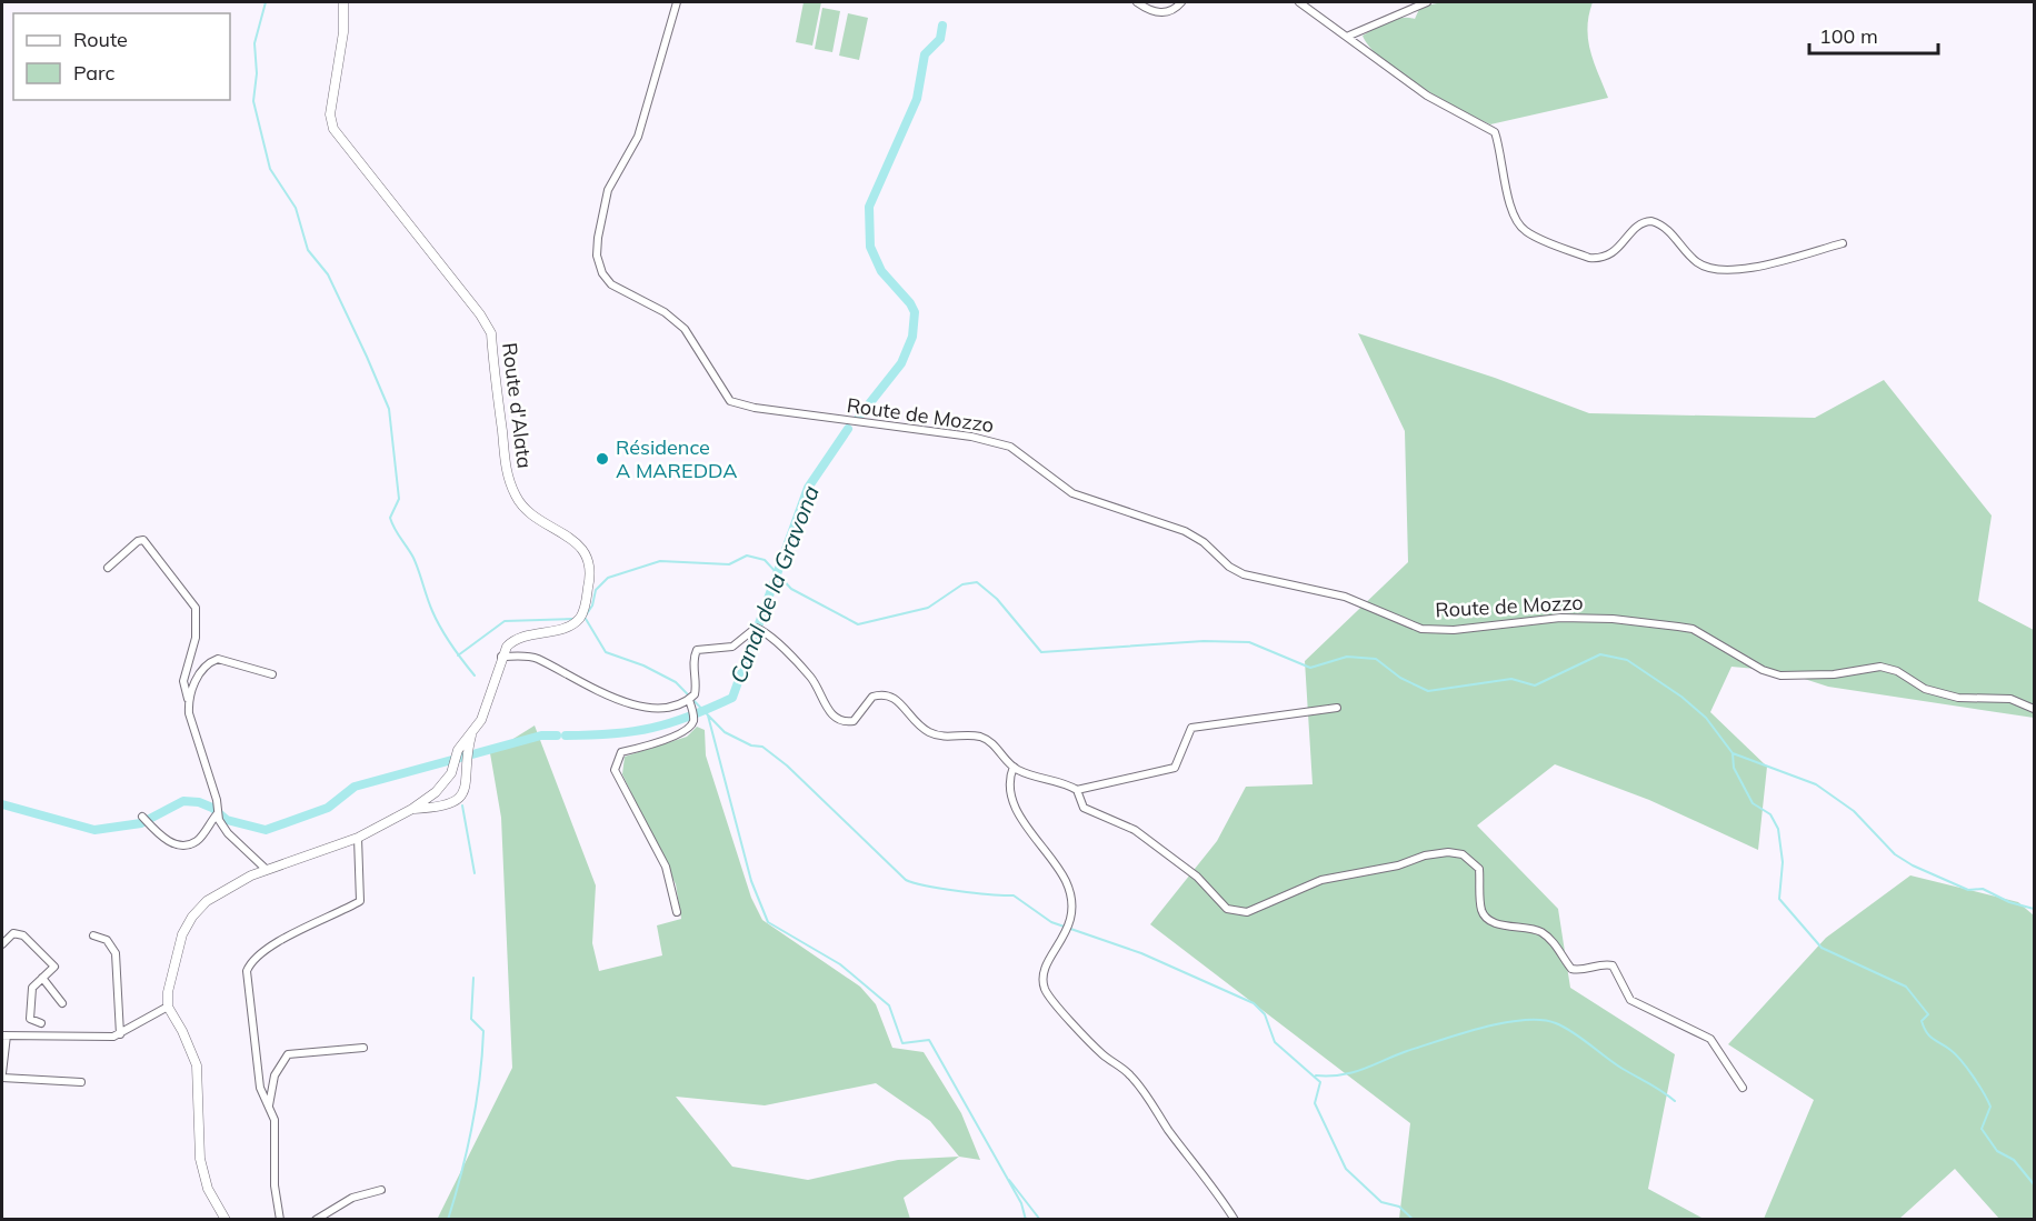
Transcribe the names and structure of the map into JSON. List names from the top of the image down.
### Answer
{
  "streets": {
    "street": ["Route d'Alata", "Route de Mozzo"]
  },
  "water": ["Canal de la Gravona"],
  "places": ["Résidence A MAREDDA"],
  "legend": ["Route", "Parc"],
  "scale_bar": "100 m"
}
